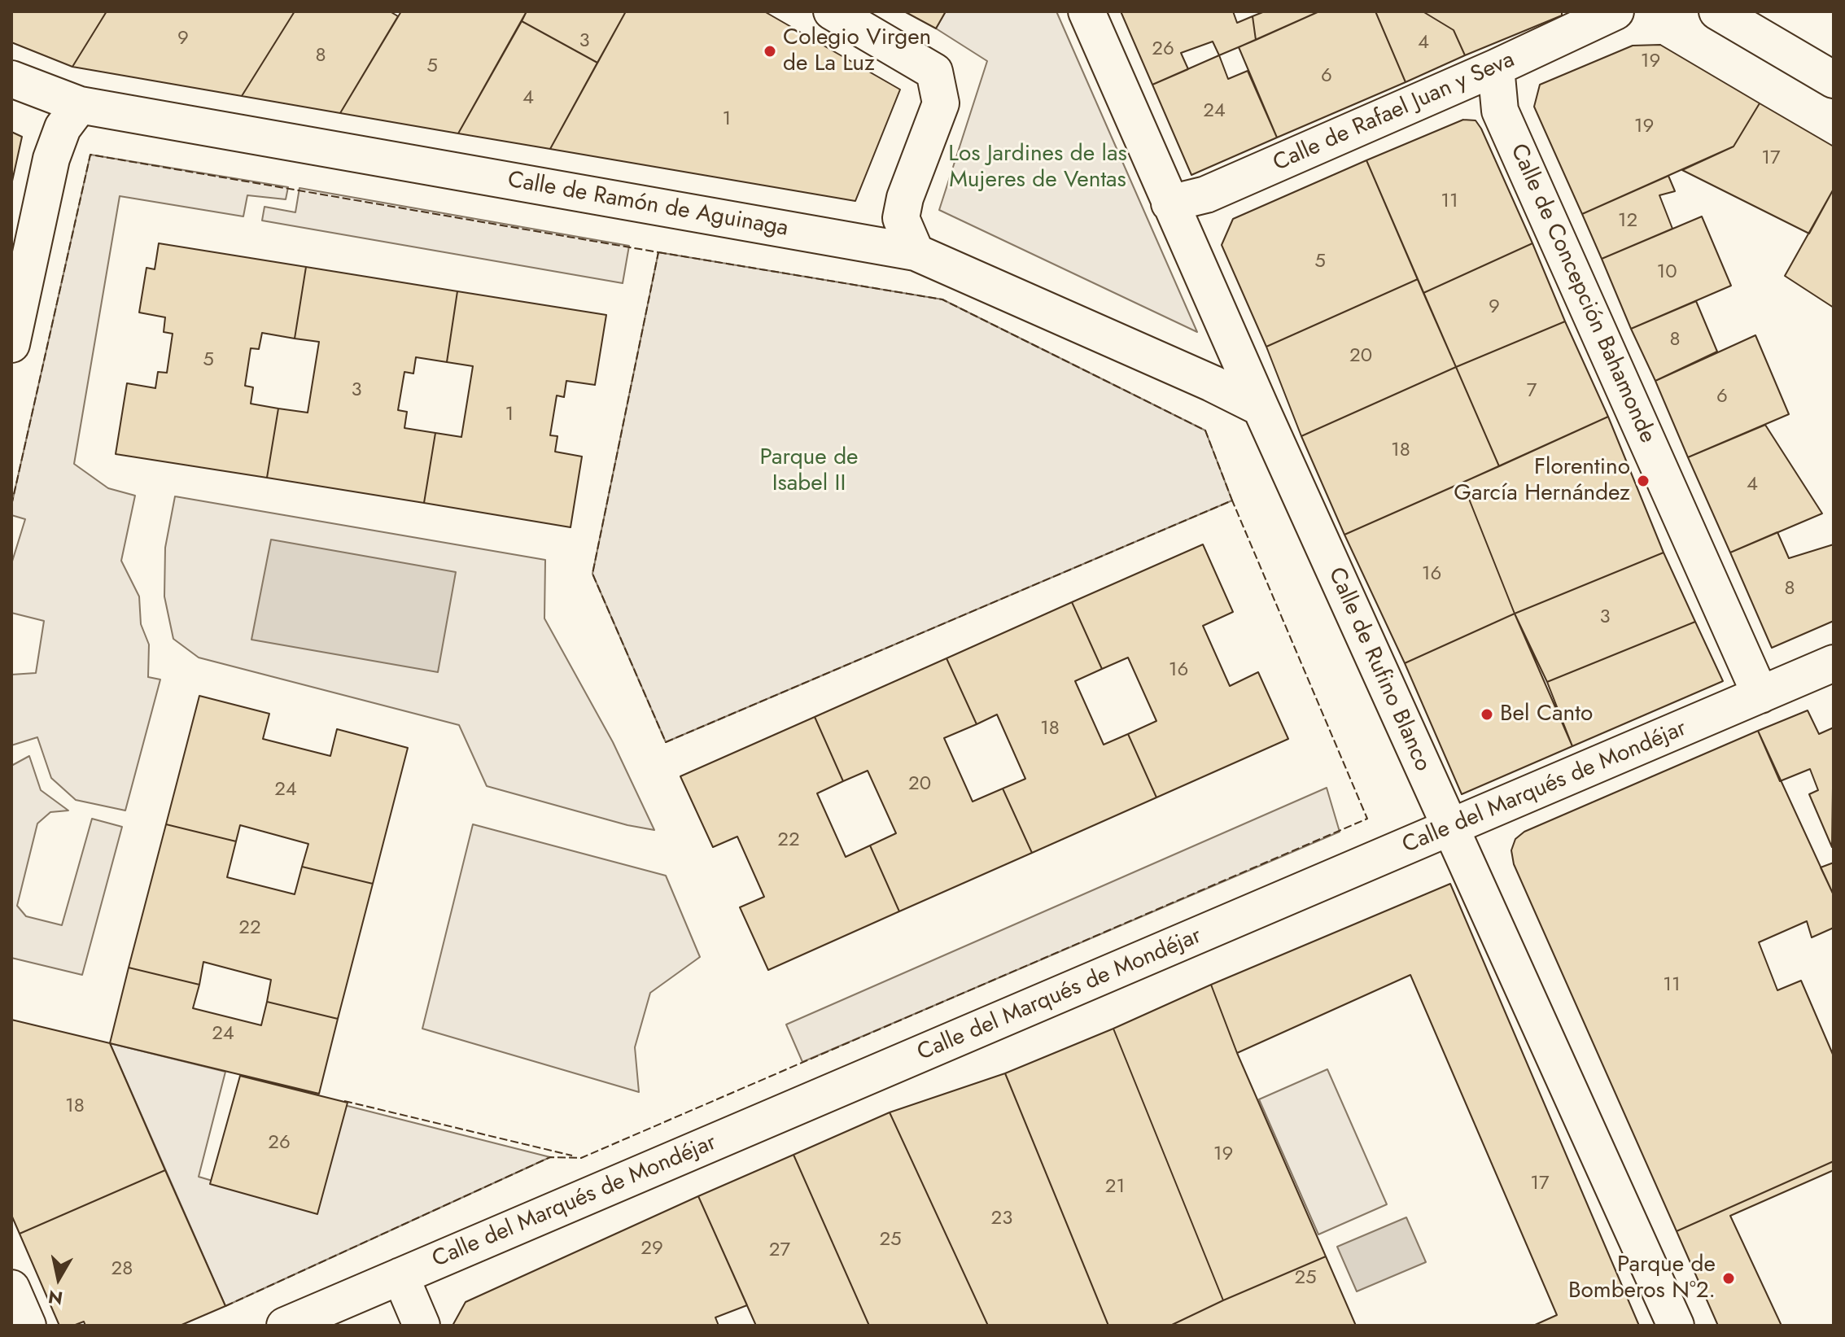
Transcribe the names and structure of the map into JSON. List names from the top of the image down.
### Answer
{
  "streets": {
    "street": [
      "Calle de Rafael Juan y Seva",
      "Calle de Ramón de Aguinaga",
      "Calle de Concepción Bahamonde",
      "Calle de Rufino Blanco",
      "Calle del Marqués de Mondéjar"
    ]
  },
  "crossings": [
    ["Calle de Rafael Juan y Seva", "Calle de Concepción Bahamonde"],
    ["Calle de Rafael Juan y Seva", "Calle de Rufino Blanco"],
    ["Calle de Ramón de Aguinaga", "Calle de Rufino Blanco"],
    ["Calle de Concepción Bahamonde", "Calle del Marqués de Mondéjar"],
    ["Calle de Rufino Blanco", "Calle del Marqués de Mondéjar"]
  ],
  "parks": ["Los Jardines de las Mujeres de Ventas", "Parque de Isabel II"],
  "places": [
    "Colegio Virgen de La Luz",
    "Florentino García Hernández",
    "Bel Canto",
    "Parque de Bomberos Nº2."
  ],
  "house_numbers": [
    "9",
    "3",
    "4",
    "26",
    "8",
    "19",
    "5",
    "6",
    "4",
    "24",
    "1",
    "19",
    "17",
    "11",
    "12",
    "5",
    "10",
    "9",
    "8",
    "20",
    "5",
    "3",
    "7",
    "6",
    "1",
    "18",
    "4",
    "16",
    "8",
    "3",
    "16",
    "18",
    "20",
    "24",
    "22",
    "22",
    "11",
    "24",
    "18",
    "26",
    "19",
    "17",
    "21",
    "23",
    "25",
    "29",
    "27",
    "28",
    "25"
  ],
  "north": "bottom"
}
